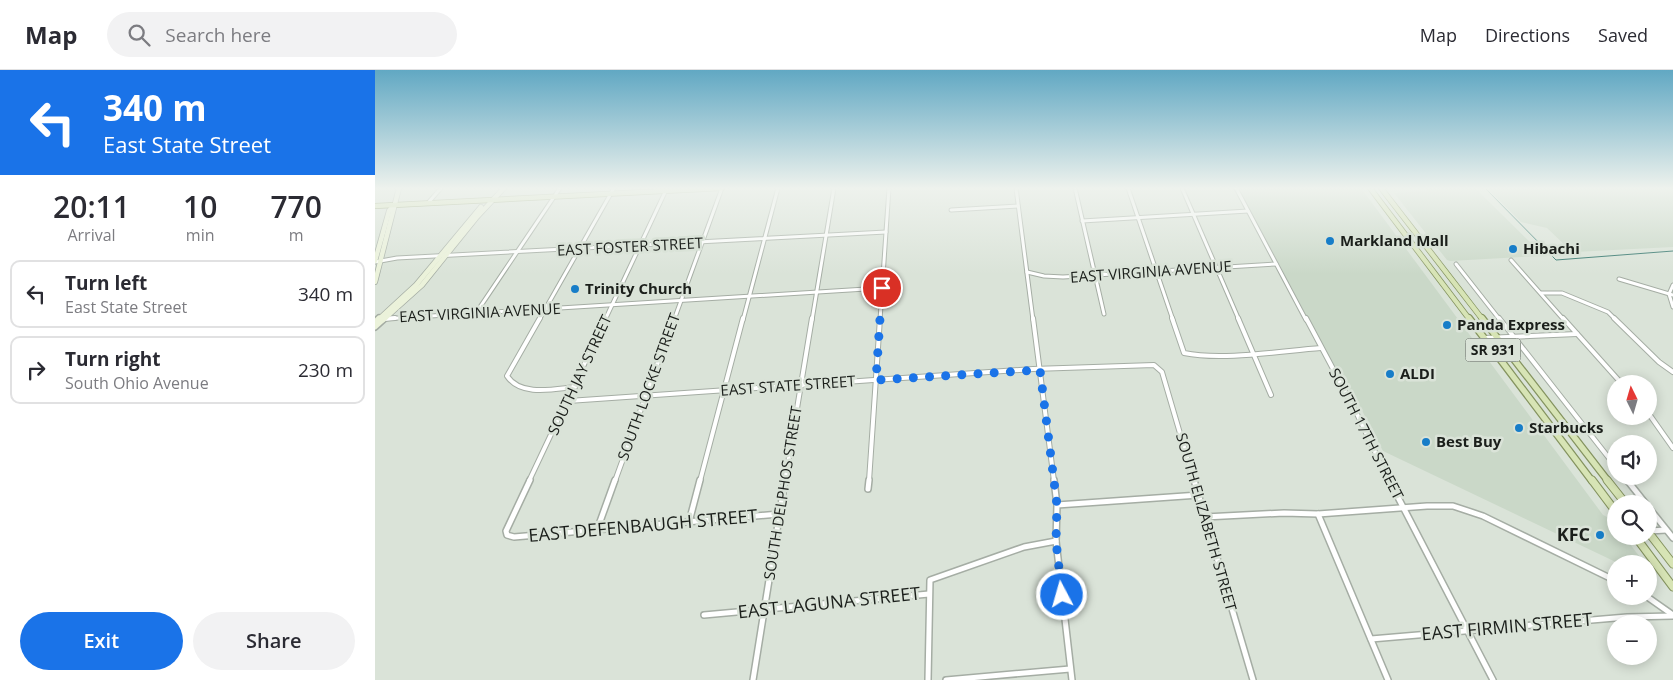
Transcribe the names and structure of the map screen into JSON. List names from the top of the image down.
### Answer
{
  "streets": {
    "main road": ["SR 931"],
    "street": [
      "EAST FOSTER STREET",
      "EAST VIRGINIA AVENUE",
      "SOUTH JAY STREET",
      "EAST STATE STREET",
      "SOUTH LOCKE STREET",
      "SOUTH 17TH STREET",
      "SOUTH DELPHOS STREET",
      "SOUTH ELIZABETH STREET",
      "EAST DEFENBAUGH STREET",
      "EAST LAGUNA STREET",
      "EAST FIRMIN STREET"
    ]
  },
  "crossings": [
    ["EAST FOSTER STREET", "SOUTH JAY STREET"],
    ["EAST FOSTER STREET", "SOUTH LOCKE STREET"],
    ["EAST FOSTER STREET", "SOUTH DELPHOS STREET"],
    ["EAST VIRGINIA AVENUE", "SOUTH JAY STREET"],
    ["EAST VIRGINIA AVENUE", "SOUTH LOCKE STREET"],
    ["EAST VIRGINIA AVENUE", "SOUTH 17TH STREET"],
    ["EAST VIRGINIA AVENUE", "SOUTH DELPHOS STREET"],
    ["SOUTH JAY STREET", "EAST STATE STREET"],
    ["SOUTH JAY STREET", "EAST DEFENBAUGH STREET"],
    ["EAST STATE STREET", "SOUTH LOCKE STREET"],
    ["EAST STATE STREET", "SOUTH DELPHOS STREET"],
    ["EAST STATE STREET", "SOUTH ELIZABETH STREET"],
    ["SOUTH LOCKE STREET", "EAST DEFENBAUGH STREET"],
    ["SOUTH 17TH STREET", "EAST FIRMIN STREET"],
    ["SOUTH DELPHOS STREET", "EAST DEFENBAUGH STREET"],
    ["SOUTH DELPHOS STREET", "EAST LAGUNA STREET"]
  ],
  "places": [
    "Markland Mall",
    "Hibachi",
    "Trinity Church",
    "Panda Express",
    "ALDI",
    "Starbucks",
    "Best Buy",
    "KFC"
  ],
  "north": "top",
  "page": {
    "header": "Map",
    "search": "Search here",
    "nav": ["Map", "Directions", "Saved"],
    "turn": ["340 m", "East State Street"],
    "eta": [
      "20:11",
      "Arrival",
      "10",
      "min",
      "770",
      "m"
    ],
    "list": [
      {
        "name": "Turn left",
        "note": "East State Street",
        "value": "340 m"
      },
      {
        "name": "Turn right",
        "note": "South Ohio Avenue",
        "value": "230 m"
      }
    ],
    "map_buttons": ["+", "−"],
    "buttons": ["Exit", "Share"]
  }
}
